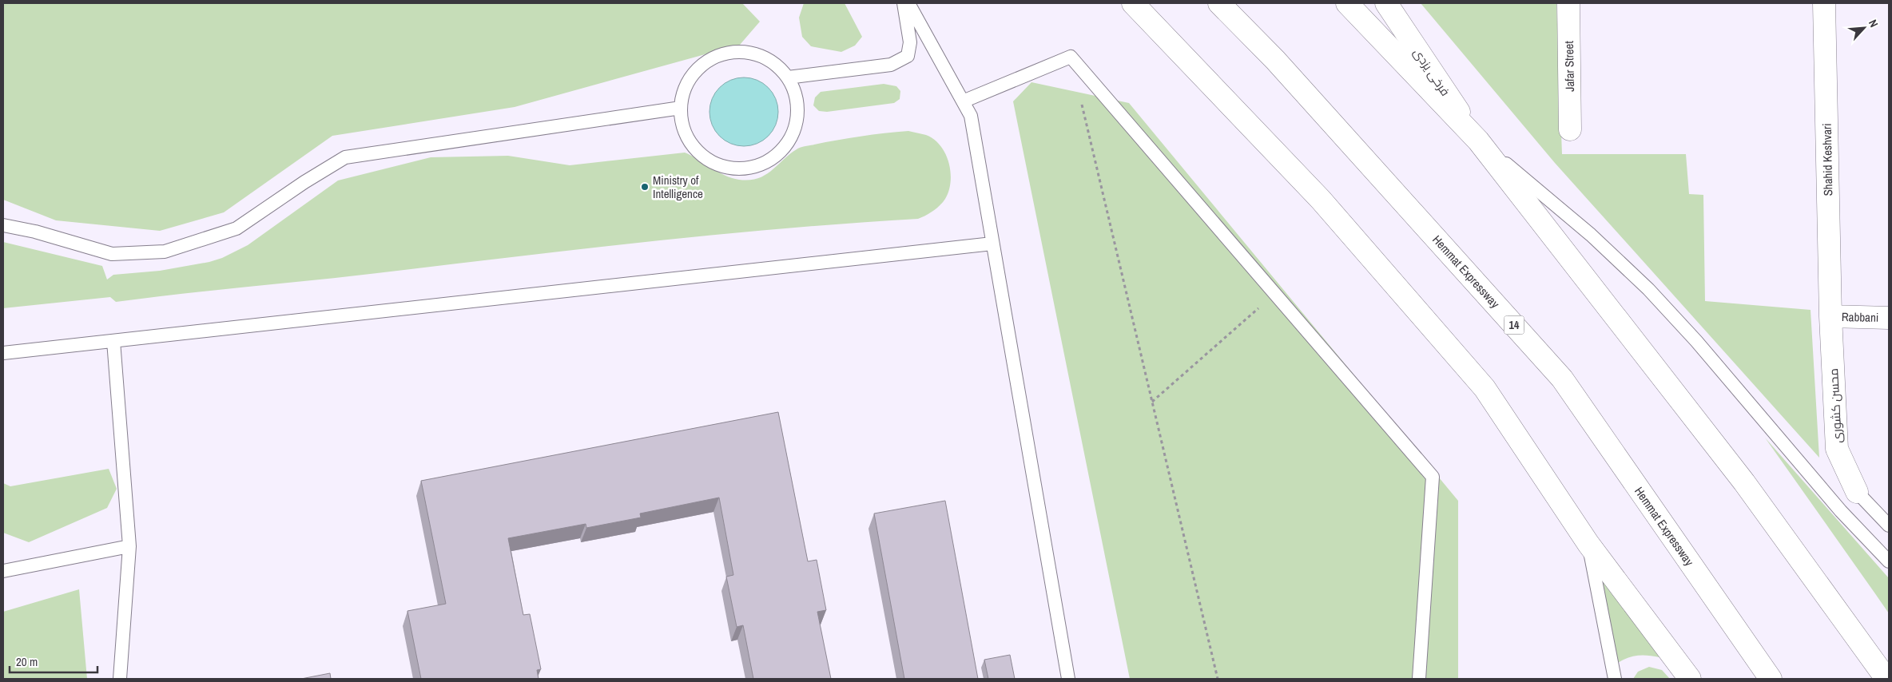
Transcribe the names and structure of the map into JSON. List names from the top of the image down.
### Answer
{
  "streets": {
    "main road": [
      "Jafar Street",
      "فرخی یزدی",
      "Shahid Keshvari",
      "Hemmat Expressway",
      "Rabbani",
      "14",
      "محسن کشوری"
    ]
  },
  "crossings": [
    ["Shahid Keshvari", "Rabbani"],
    ["Shahid Keshvari", "محسن کشوری"],
    ["Rabbani", "محسن کشوری"]
  ],
  "places": ["Ministry of Intelligence"],
  "scale_bar": "20 m",
  "north": "top right"
}
